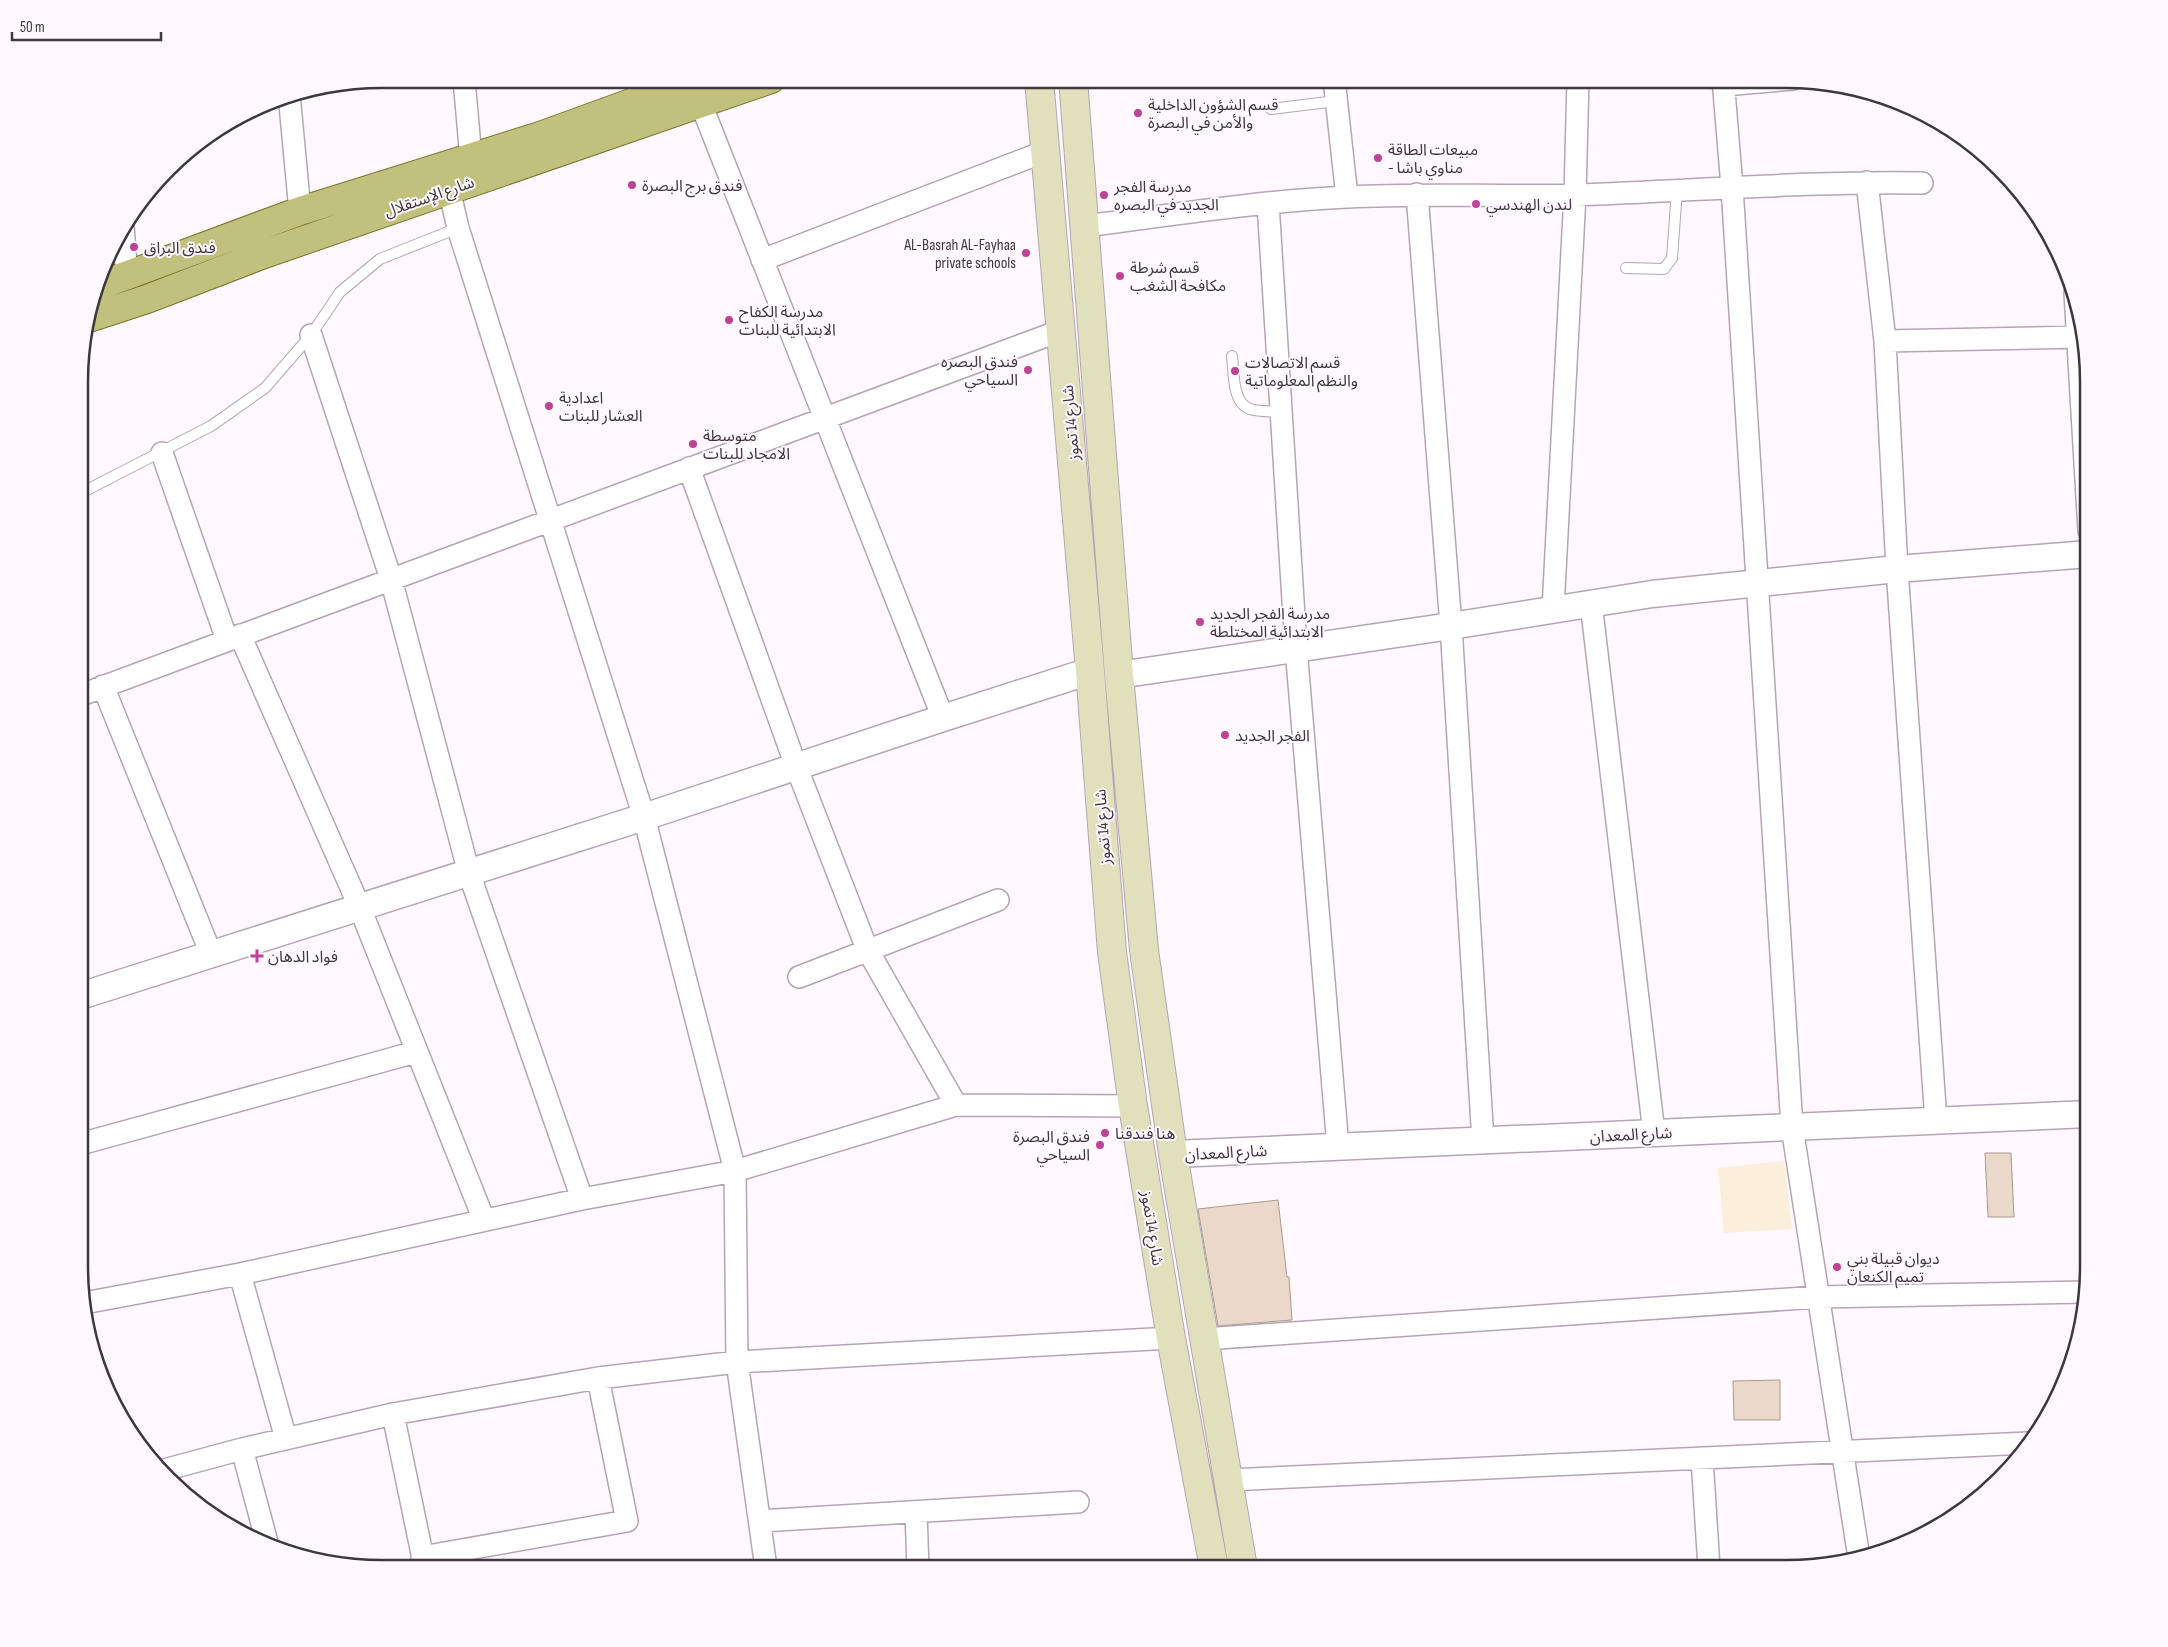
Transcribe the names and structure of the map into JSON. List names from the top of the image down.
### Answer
{
  "streets": {
    "main road": ["شارع الإستقلال", "شارع 14 تموز"],
    "street": ["شارع المعدان"]
  },
  "crossings": [
    ["شارع 14 تموز", "شارع المعدان"]
  ],
  "places": {
    "other": [
      "قسم الشؤون الداخلية والأمن في البصرة",
      "مبيعات الطاقة - مناوي باشا",
      "فندق برج البصرة",
      "مدرسة الفجر الجديد في البصره",
      "لندن الهندسي",
      "فندق البراق",
      "AL-Basrah AL-Fayhaa private schools",
      "قسم شرطة مكافحة الشغب",
      "مدرسة الكفاح الابتدائية للبنات",
      "فندق البصره السياحي",
      "قسم الاتصالات والنظم المعلوماتية",
      "اعدادية العشار للبنات",
      "متوسطة الامجاد للبنات",
      "مدرسة الفجر الجديد الابتدائية المختلطة",
      "الفجر الجديد",
      "هنا فندقنا",
      "فندق البصرة السياحي",
      "ديوان قبيلة بني تميم الكنعان"
    ],
    "health": ["فواد الدهان"]
  },
  "scale_bar": "50 m"
}
